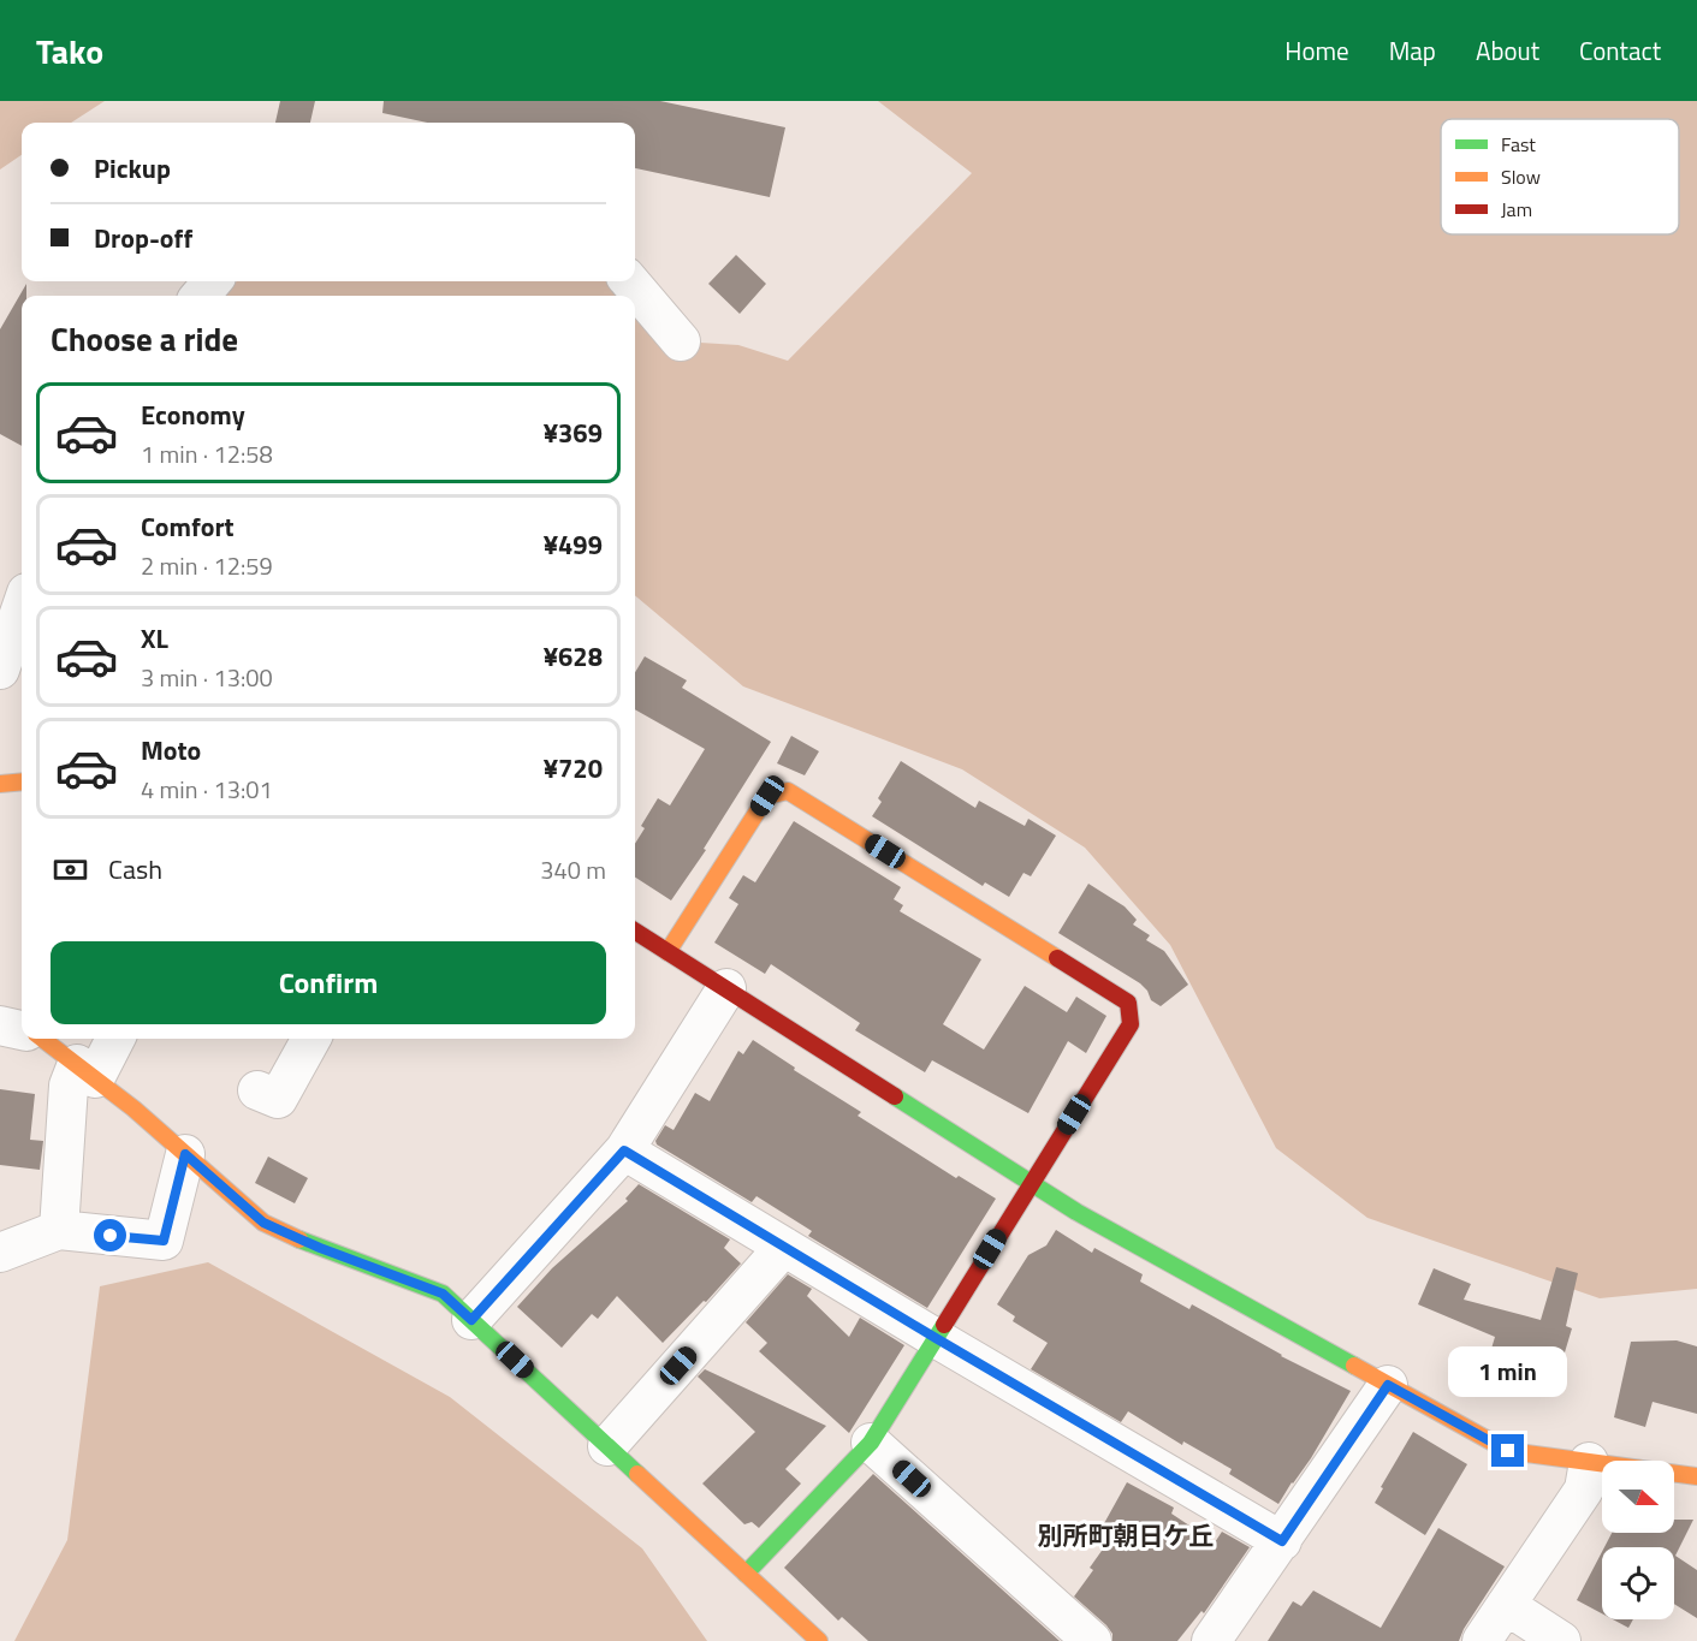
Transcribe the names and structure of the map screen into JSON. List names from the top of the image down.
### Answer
{
  "districts": ["別所町朝日ケ丘"],
  "legend": ["Fast", "Slow", "Jam"],
  "north": "right",
  "page": {
    "header": "Tako",
    "nav": [
      "Home",
      "Map",
      "About",
      "Contact"
    ],
    "banner": ["Pickup", "Drop-off"],
    "heading": "Choose a ride",
    "list": [
      {
        "name": "Economy",
        "note": "1 min · 12:58",
        "value": "¥369"
      },
      {
        "name": "Comfort",
        "note": "2 min · 12:59",
        "value": "¥499"
      },
      {
        "name": "XL",
        "note": "3 min · 13:00",
        "value": "¥628"
      },
      {
        "name": "Moto",
        "note": "4 min · 13:01",
        "value": "¥720"
      }
    ],
    "pay": ["Cash", "340 m"],
    "buttons": "Confirm",
    "bubble": "1 min"
  }
}
